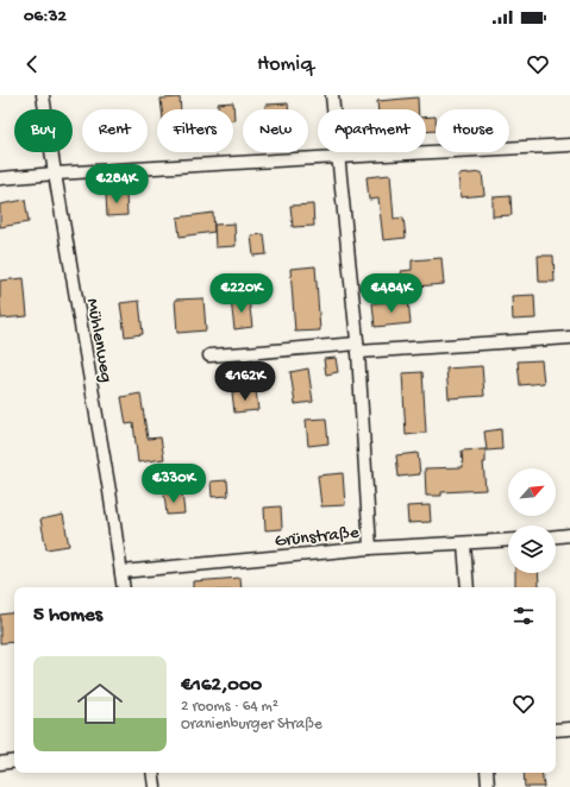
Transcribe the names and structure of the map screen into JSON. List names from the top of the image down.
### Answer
{
  "streets": {
    "street": ["Mühlenweg", "Grünstraße"]
  },
  "crossings": [
    ["Mühlenweg", "Grünstraße"]
  ],
  "north": "top right",
  "page": {
    "status": "06:32",
    "header": "Homiq",
    "chip": [
      "Buy",
      "Rent",
      "Filters",
      "New",
      "Apartment",
      "House"
    ],
    "price": [
      "€284K",
      "€220K",
      "€484K",
      "€162K",
      "€330K"
    ],
    "heading": "5 homes",
    "list": [
      {
        "name": "€162,000",
        "note": "2 rooms · 64 m² · Oranienburger Straße"
      }
    ]
  }
}
